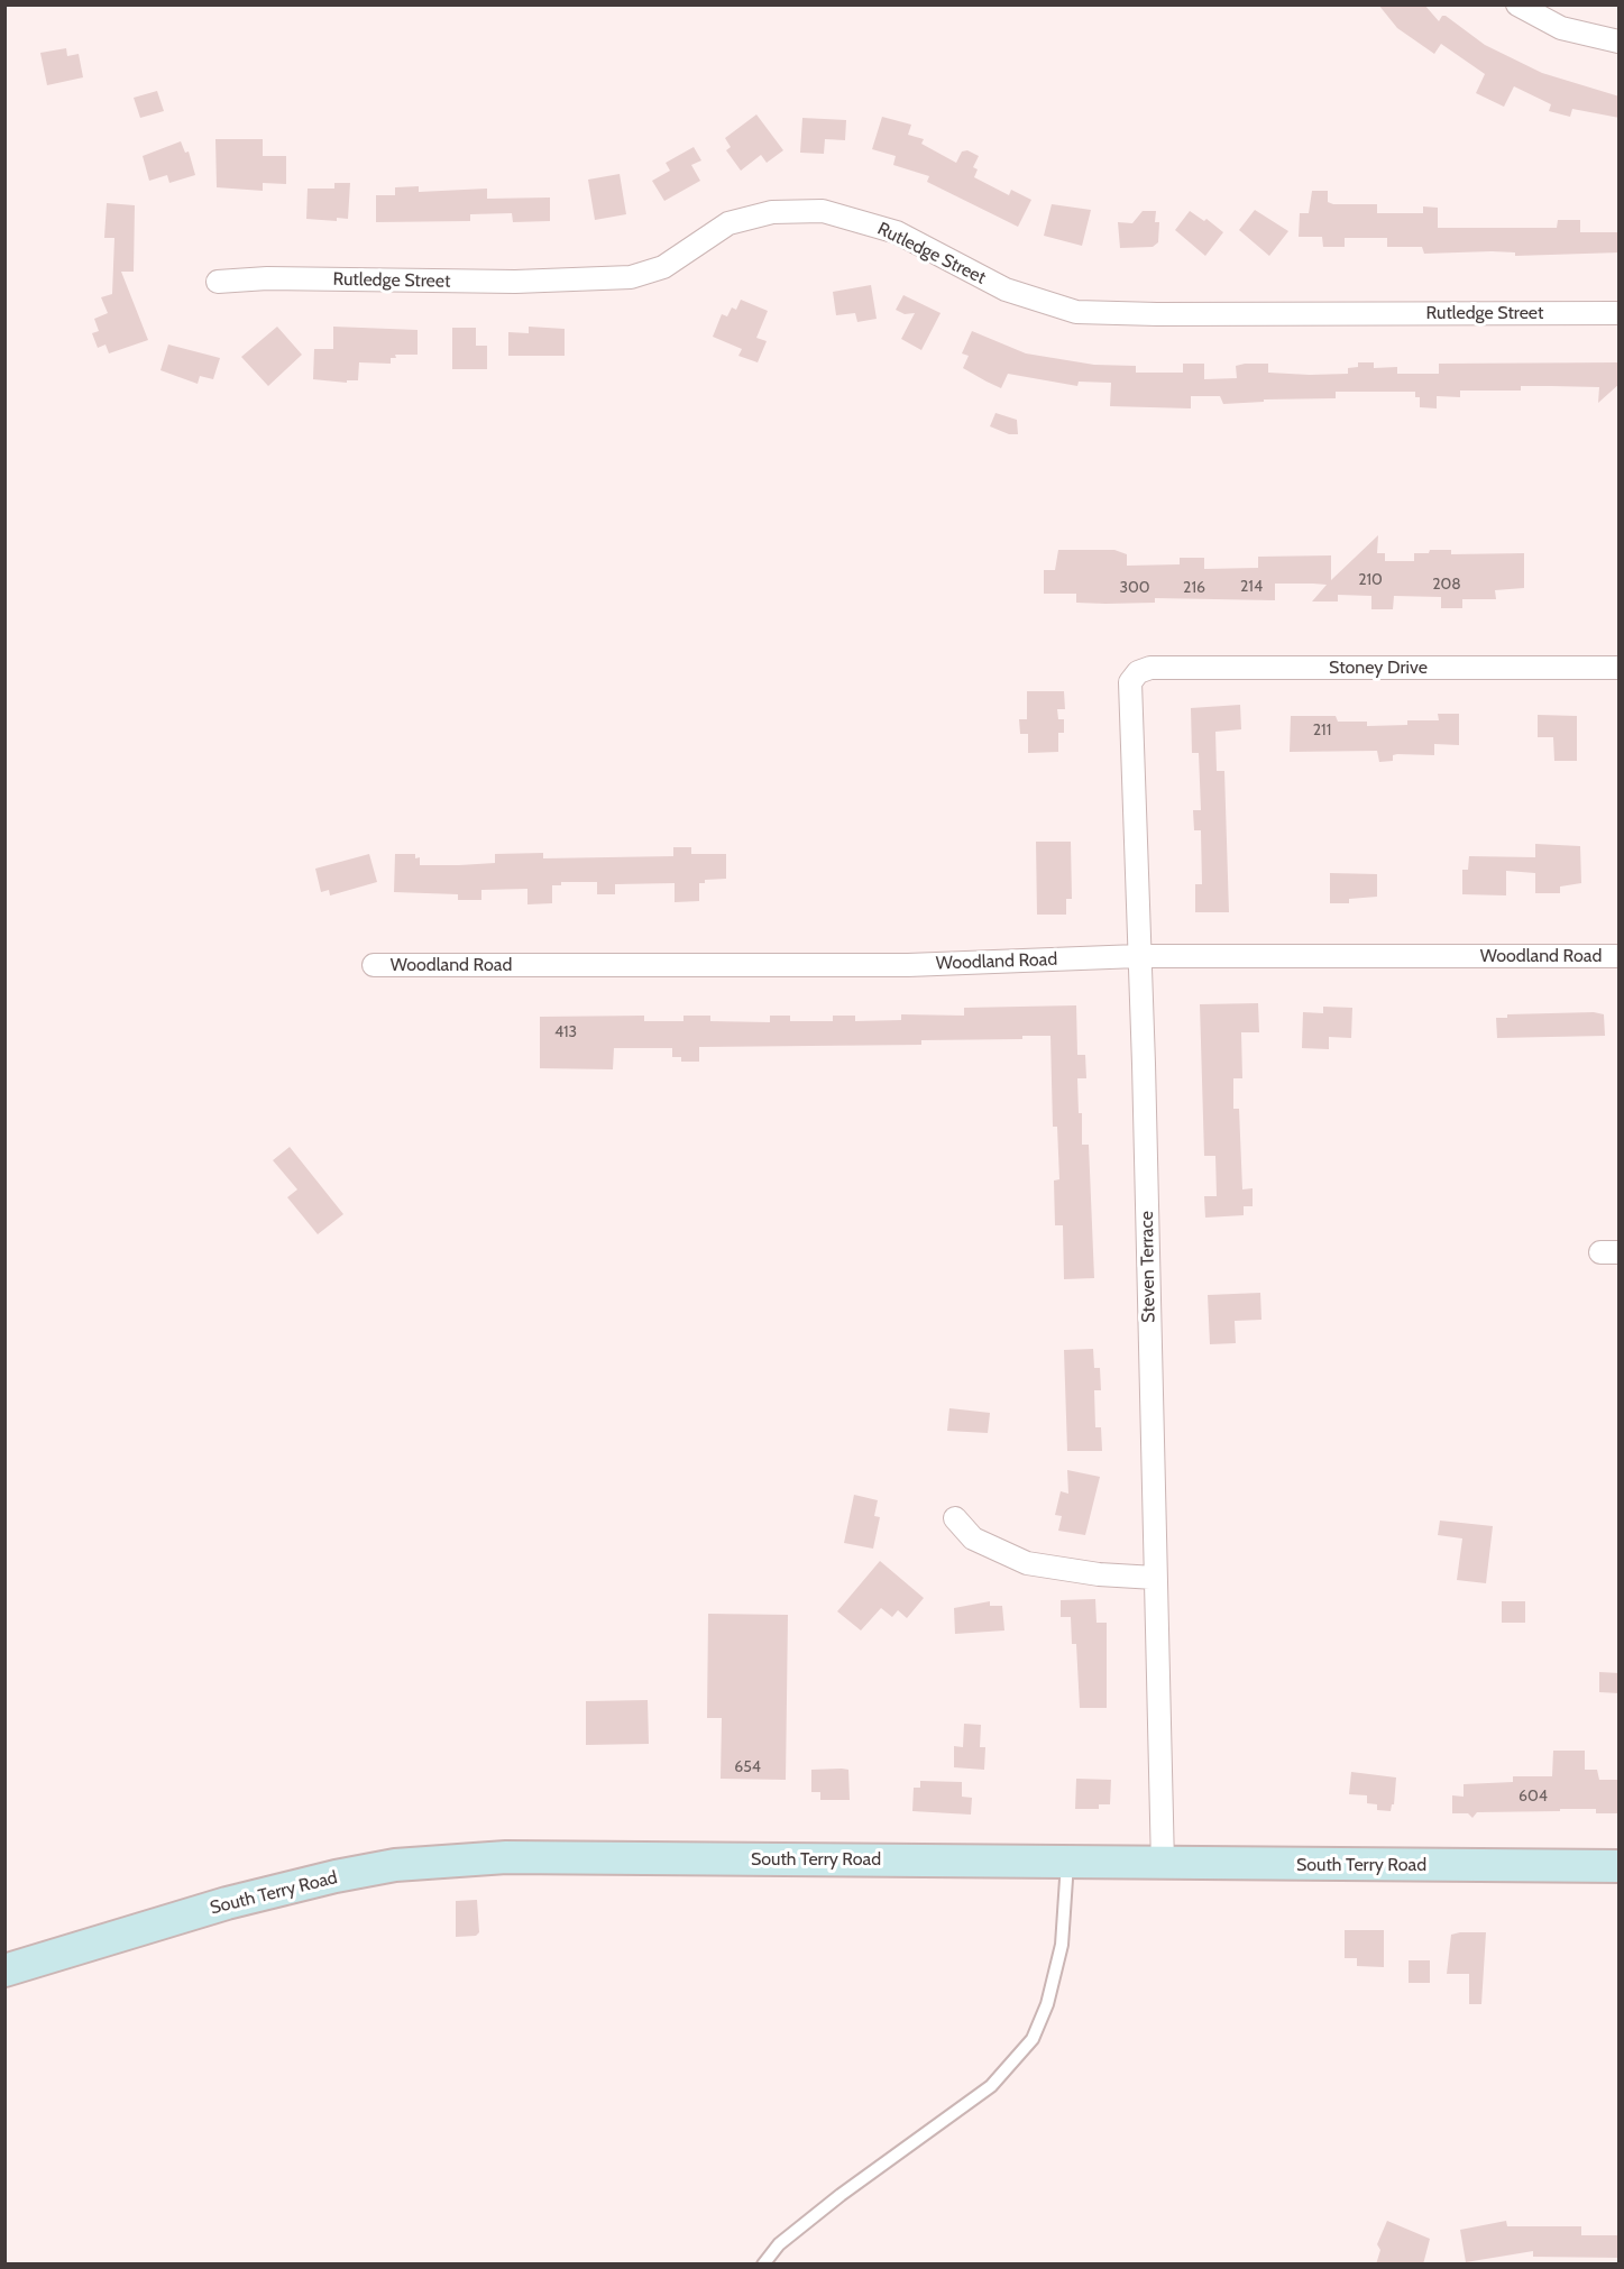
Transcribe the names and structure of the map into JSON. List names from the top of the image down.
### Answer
{
  "streets": {
    "street": [
      "Rutledge Street",
      "Stoney Drive",
      "Woodland Road",
      "Steven Terrace",
      "South Terry Road"
    ]
  },
  "crossings": [
    ["Stoney Drive", "Steven Terrace"],
    ["Woodland Road", "Steven Terrace"],
    ["Steven Terrace", "South Terry Road"]
  ],
  "house_numbers": [
    "210",
    "208",
    "214",
    "300",
    "216",
    "211",
    "413",
    "654",
    "604"
  ]
}
